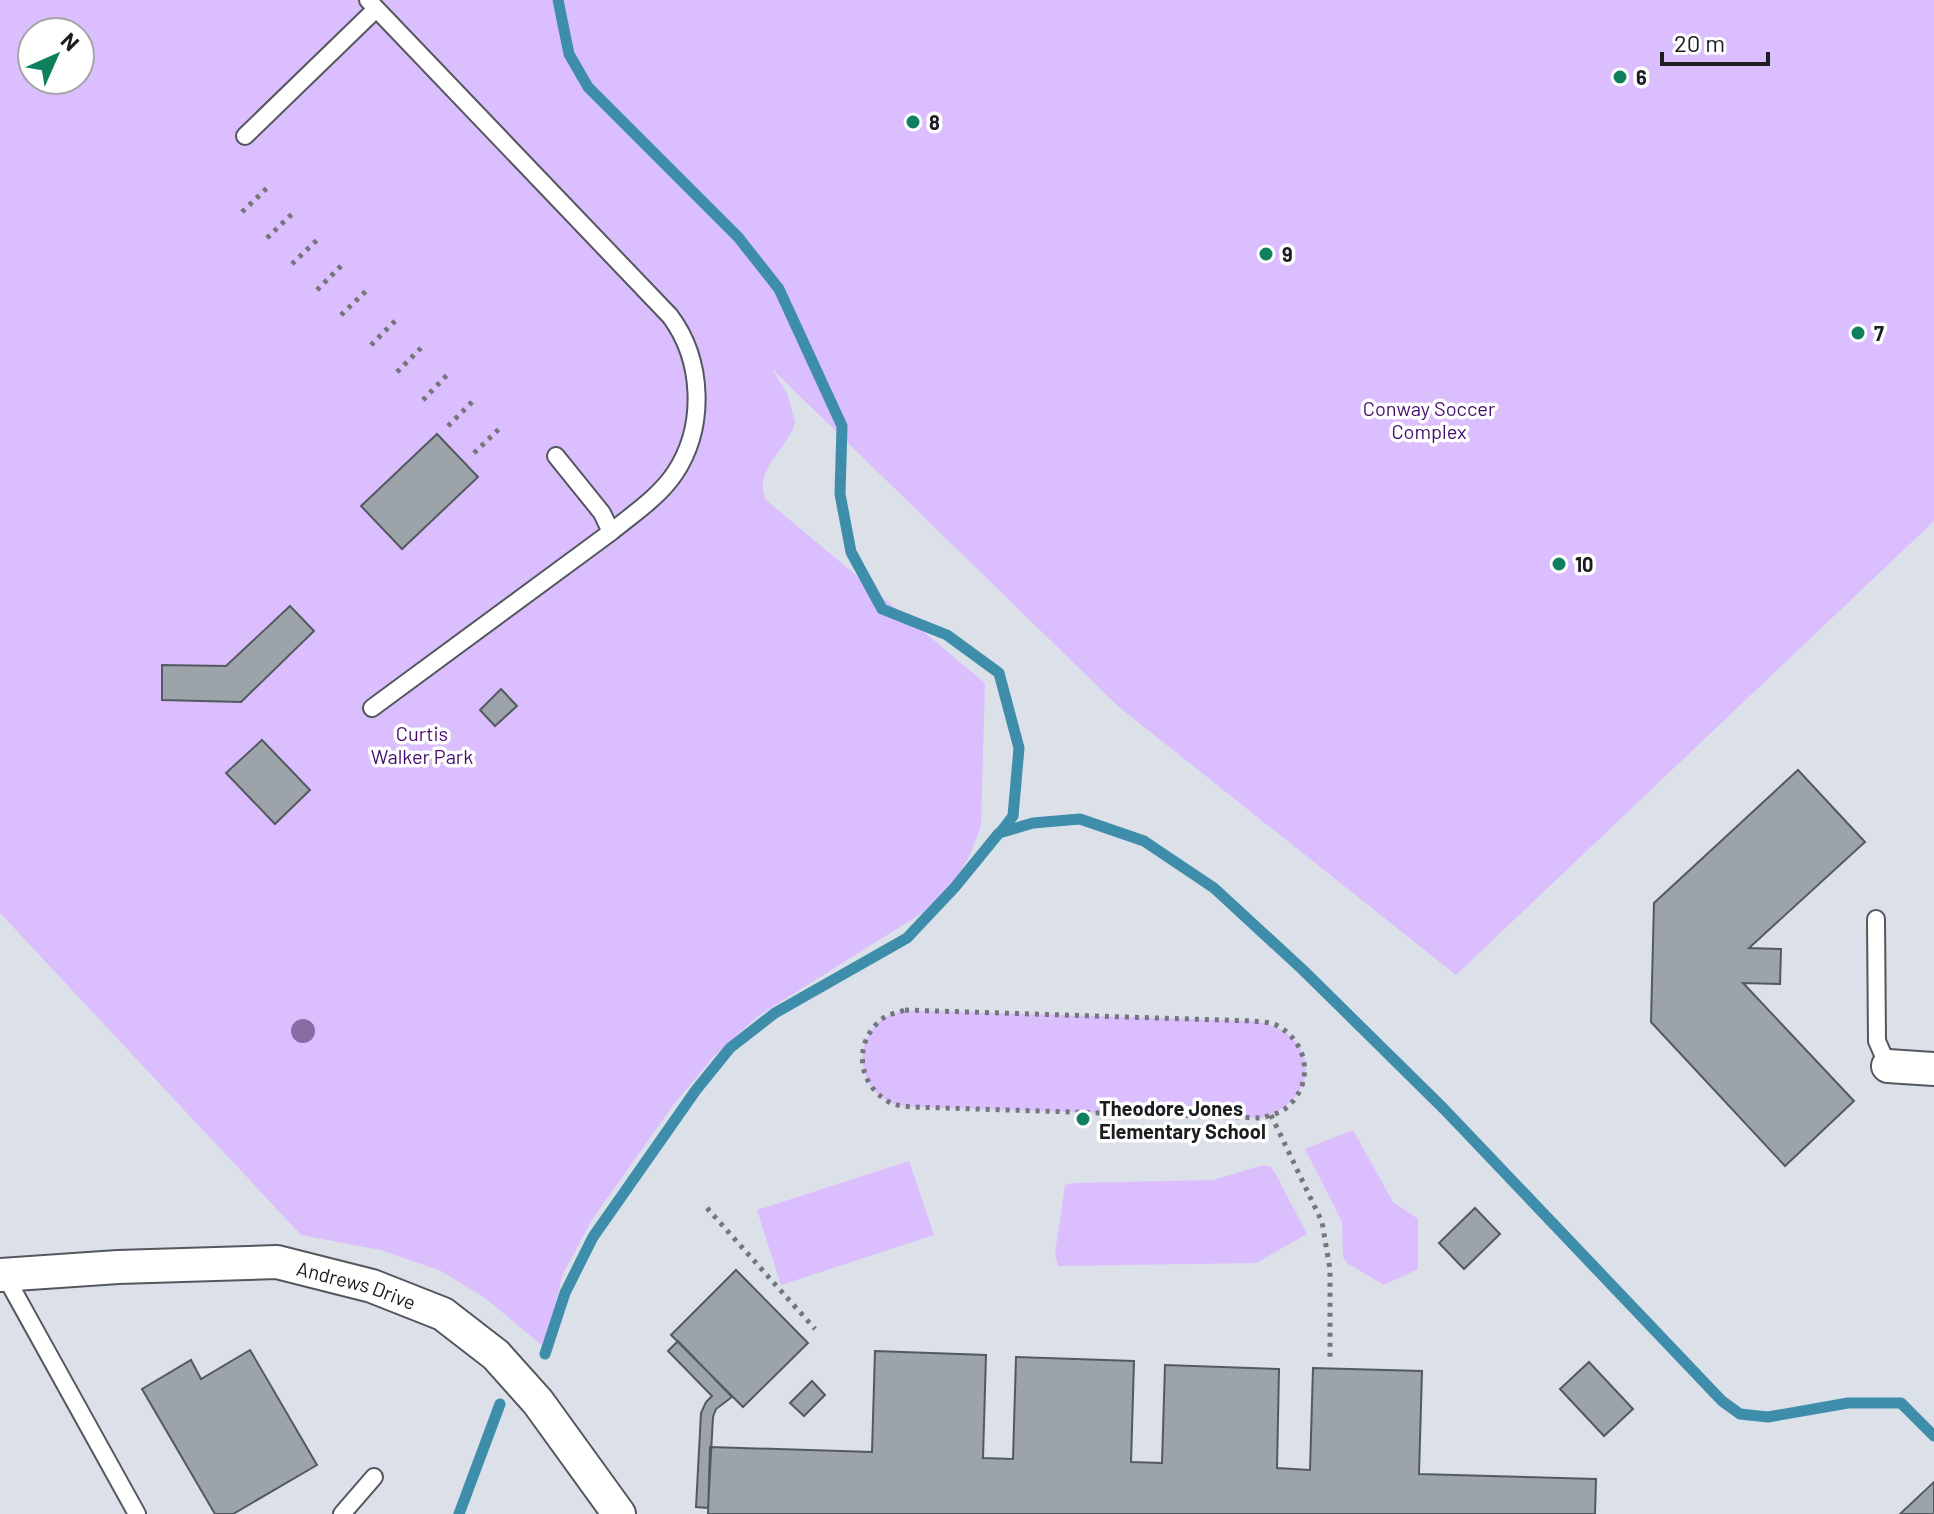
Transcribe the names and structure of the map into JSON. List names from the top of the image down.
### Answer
{
  "streets": {
    "street": ["Andrews Drive"]
  },
  "parks": ["Conway Soccer Complex", "Curtis Walker Park"],
  "places": [
    "6",
    "8",
    "9",
    "7",
    "10",
    "Theodore Jones Elementary School"
  ],
  "scale_bar": "20 m",
  "north": "top right"
}
